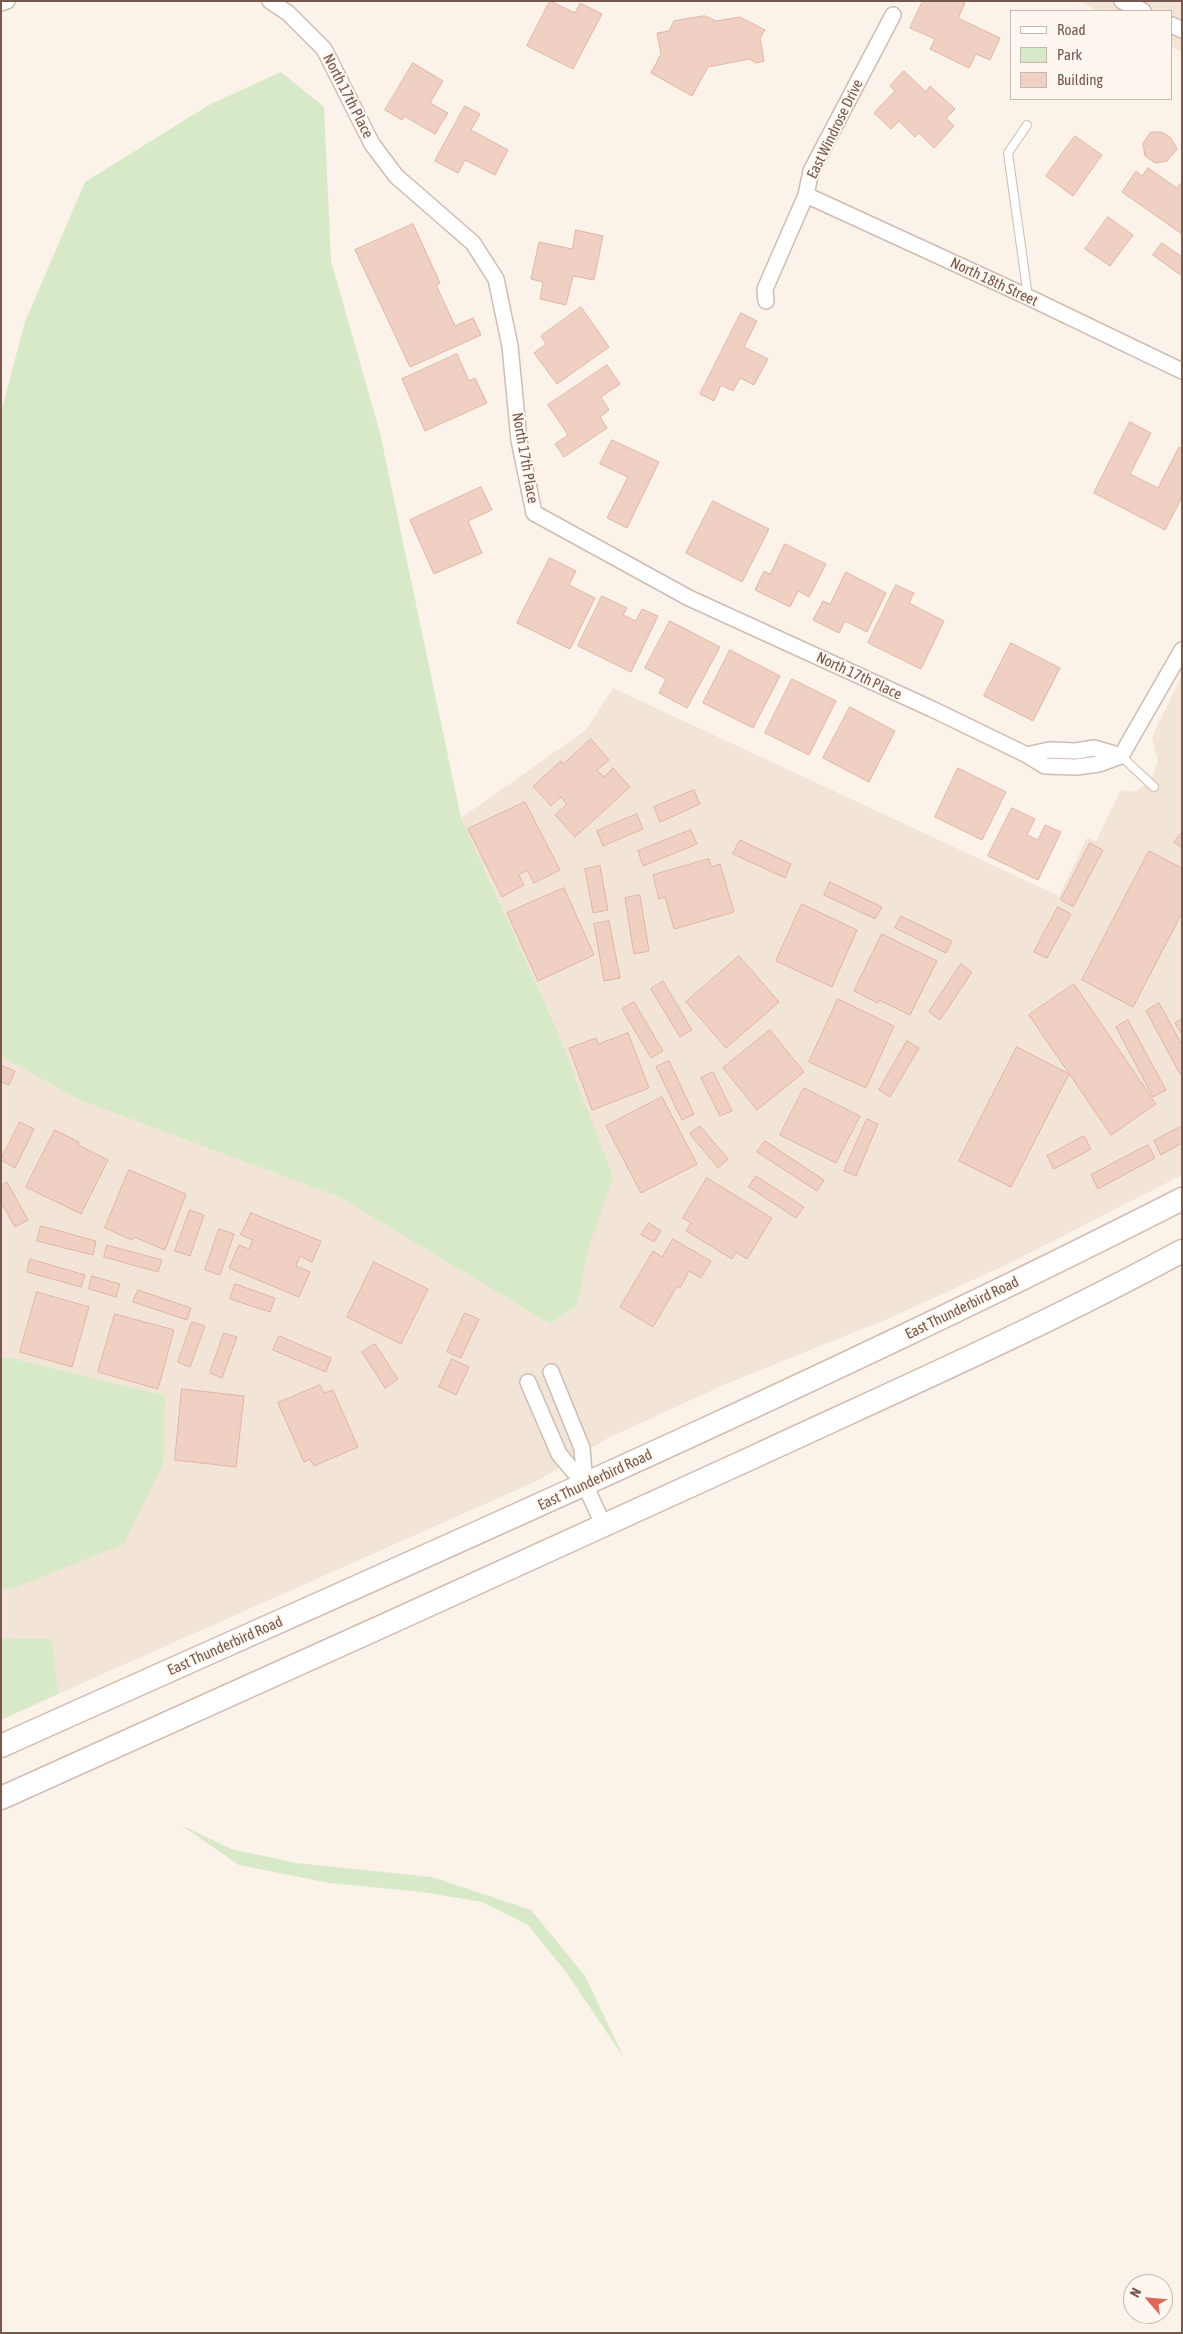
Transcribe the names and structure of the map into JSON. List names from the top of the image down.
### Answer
{
  "streets": {
    "main road": ["East Thunderbird Road"],
    "street": ["North 17th Place", "East Windrose Drive", "North 18th Street"]
  },
  "crossings": [
    ["East Windrose Drive", "North 18th Street"]
  ],
  "legend": ["Road", "Park", "Building"],
  "north": "top left"
}
